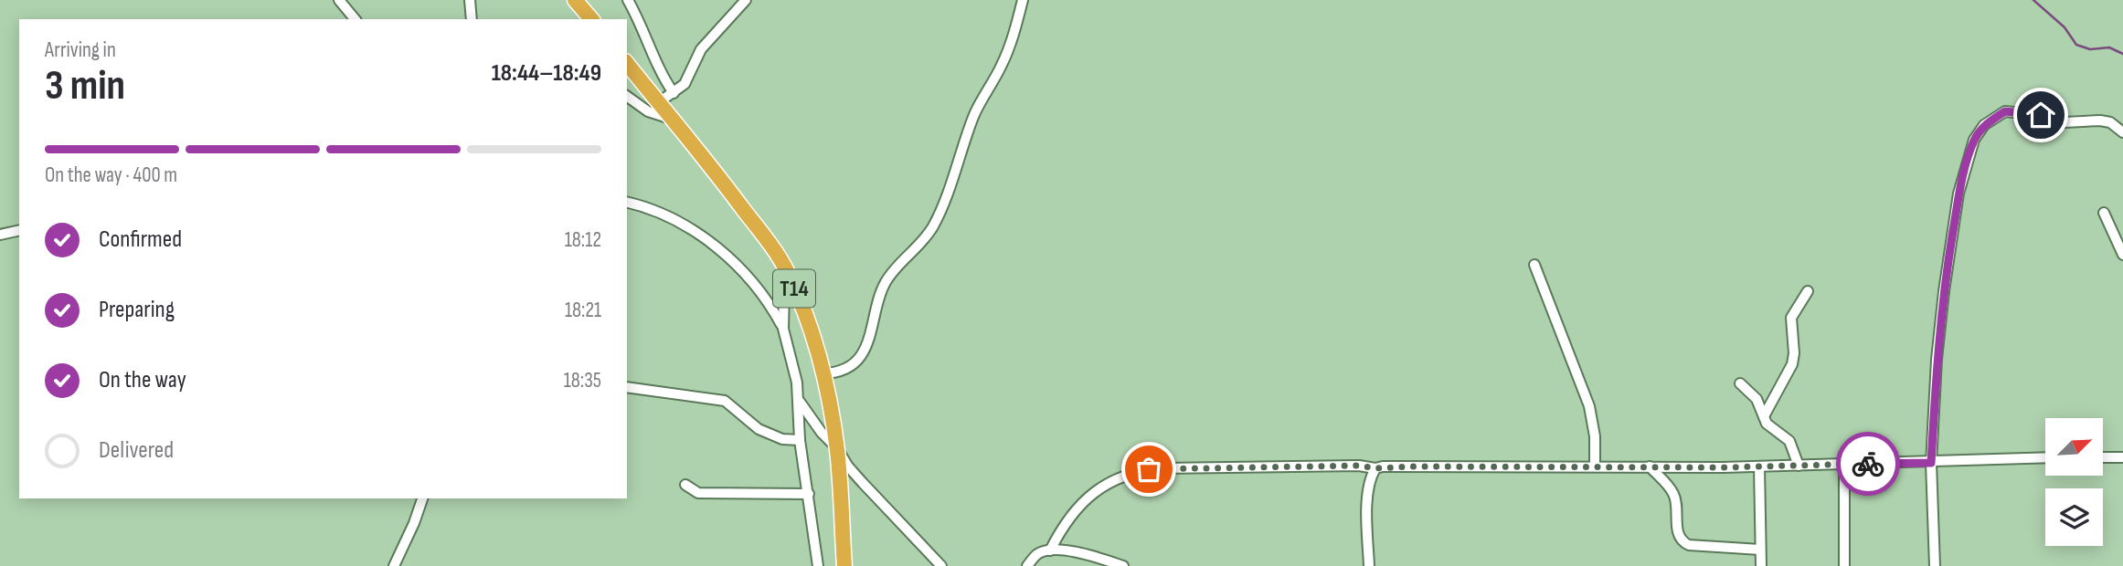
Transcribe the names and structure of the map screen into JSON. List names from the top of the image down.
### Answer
{
  "streets": {
    "highway": ["T14"]
  },
  "north": "top right",
  "page": {
    "heading": ["3 min", "Arriving in", "18:44–18:49"],
    "bar": "On the way · 400 m",
    "list": [
      ["Confirmed", "18:12"],
      ["Preparing", "18:21"],
      ["On the way", "18:35"],
      "Delivered"
    ]
  }
}
